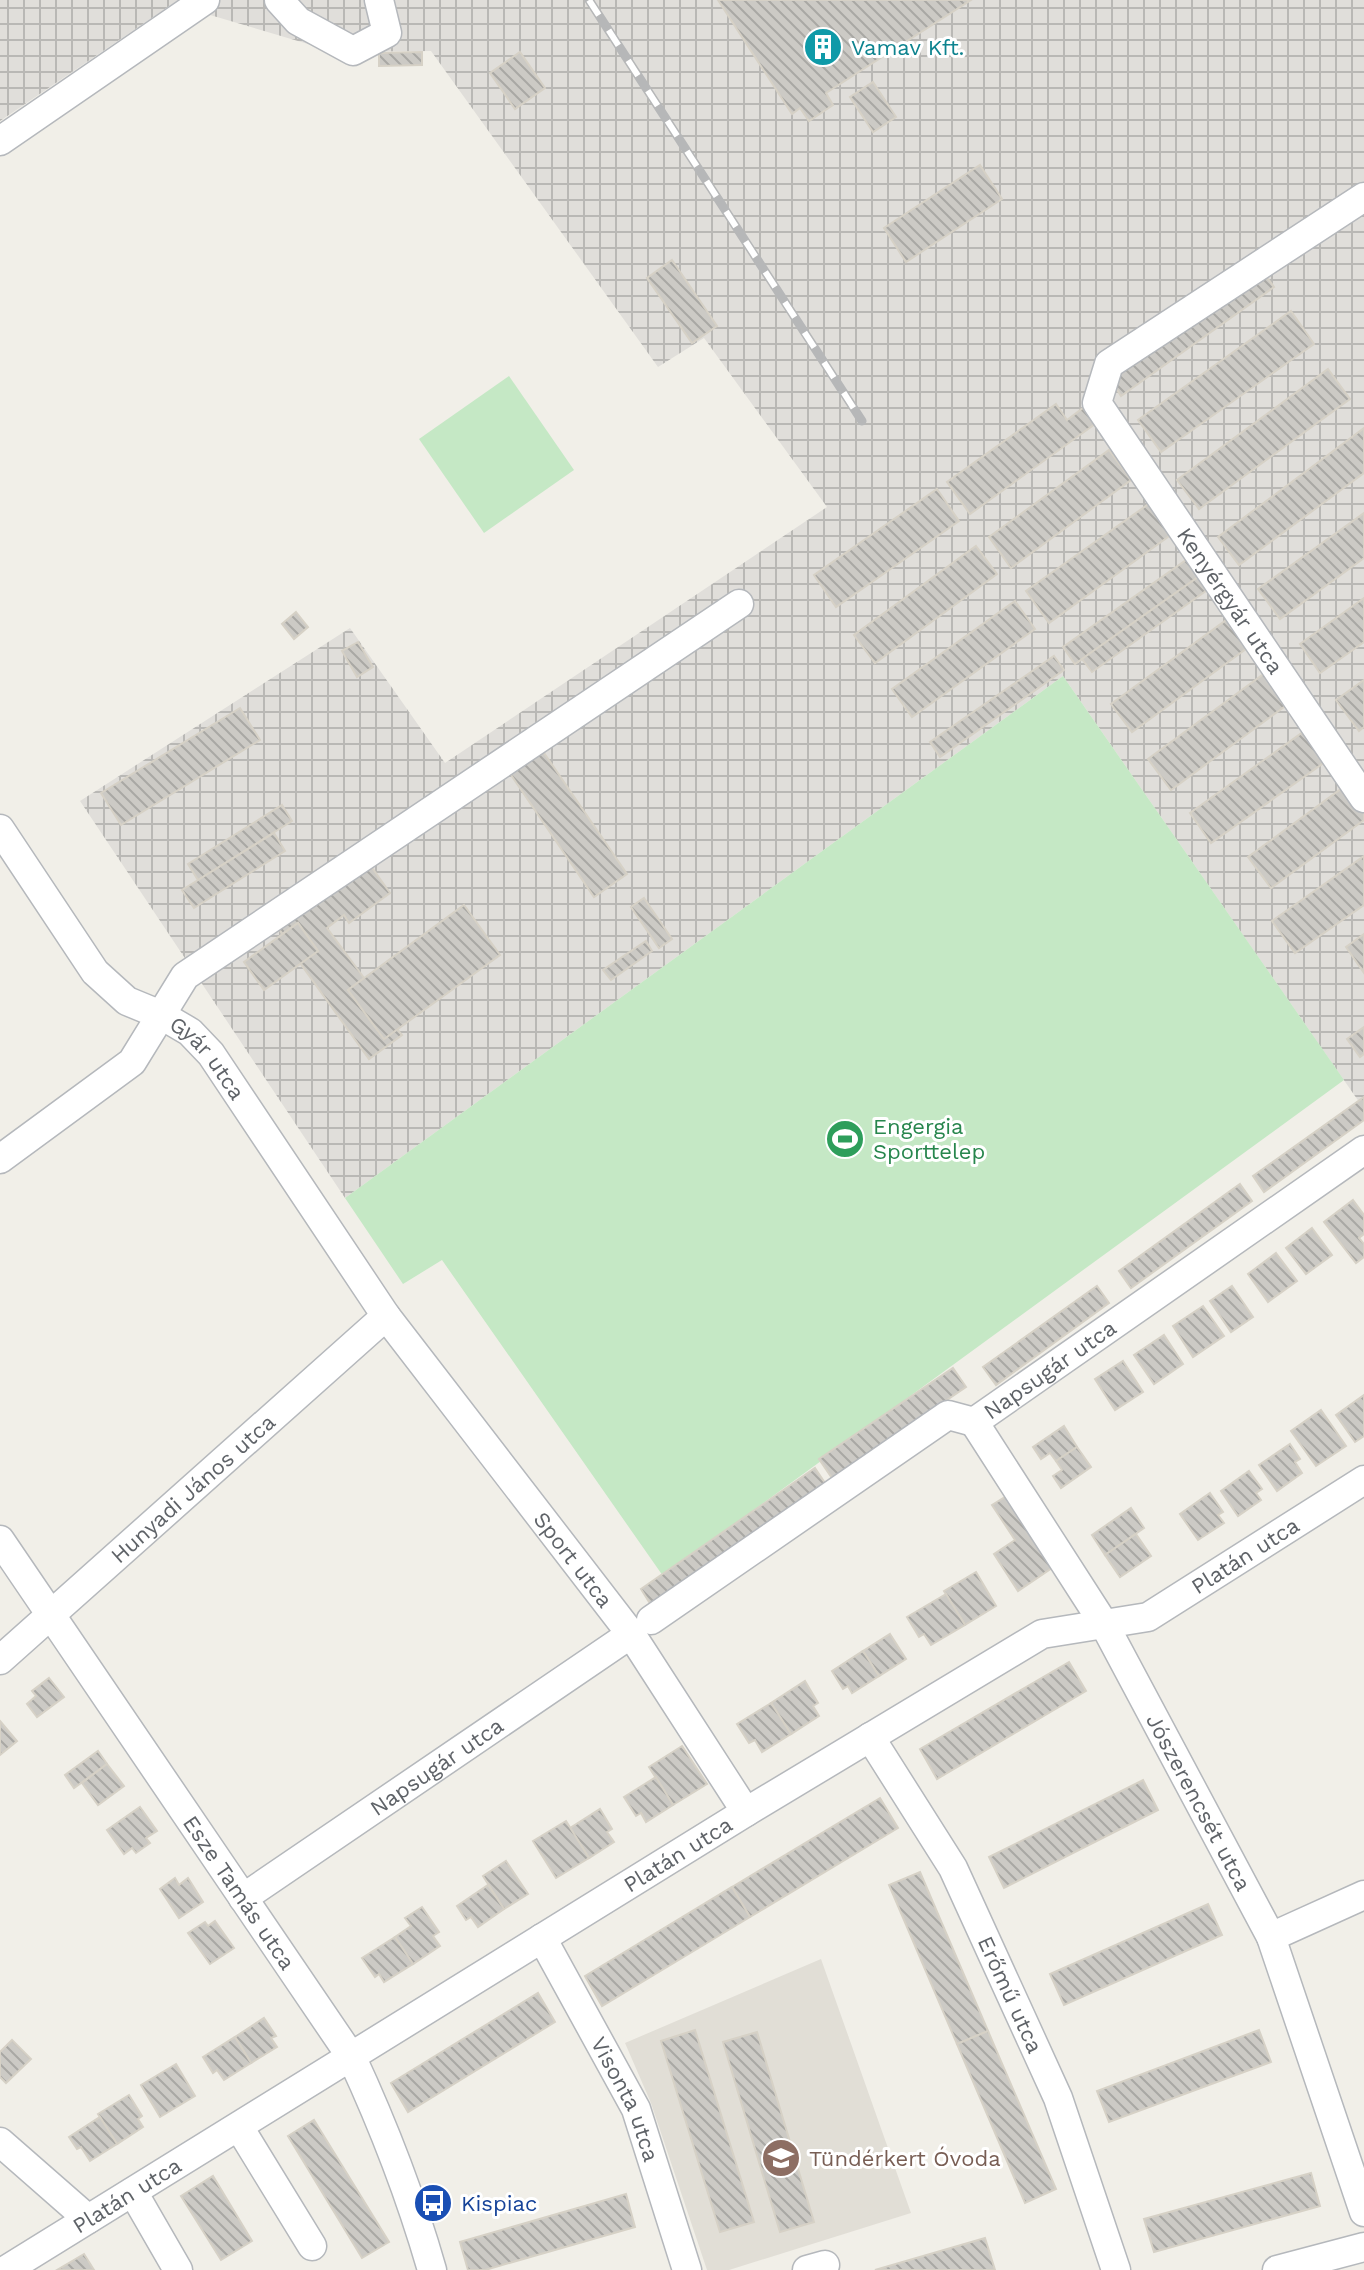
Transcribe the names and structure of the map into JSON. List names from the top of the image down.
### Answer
{
  "streets": {
    "street": [
      "Kenyérgyár utca",
      "Gyár utca",
      "Napsugár utca",
      "Hunyadi János utca",
      "Platán utca",
      "Sport utca",
      "Jószerencsét utca",
      "Esze Tamás utca",
      "Erőmű utca",
      "Visonta utca"
    ]
  },
  "crossings": [
    ["Gyár utca", "Hunyadi János utca"],
    ["Gyár utca", "Sport utca"],
    ["Napsugár utca", "Sport utca"],
    ["Napsugár utca", "Jószerencsét utca"],
    ["Napsugár utca", "Esze Tamás utca"],
    ["Hunyadi János utca", "Sport utca"],
    ["Hunyadi János utca", "Esze Tamás utca"],
    ["Platán utca", "Sport utca"],
    ["Platán utca", "Jószerencsét utca"],
    ["Platán utca", "Esze Tamás utca"],
    ["Platán utca", "Erőmű utca"],
    ["Platán utca", "Visonta utca"]
  ],
  "places": {
    "building": ["Vamav Kft."],
    "sports": ["Engergia Sporttelep"],
    "school or university": ["Tündérkert Óvoda"],
    "bus stop": ["Kispiac"]
  }
}
